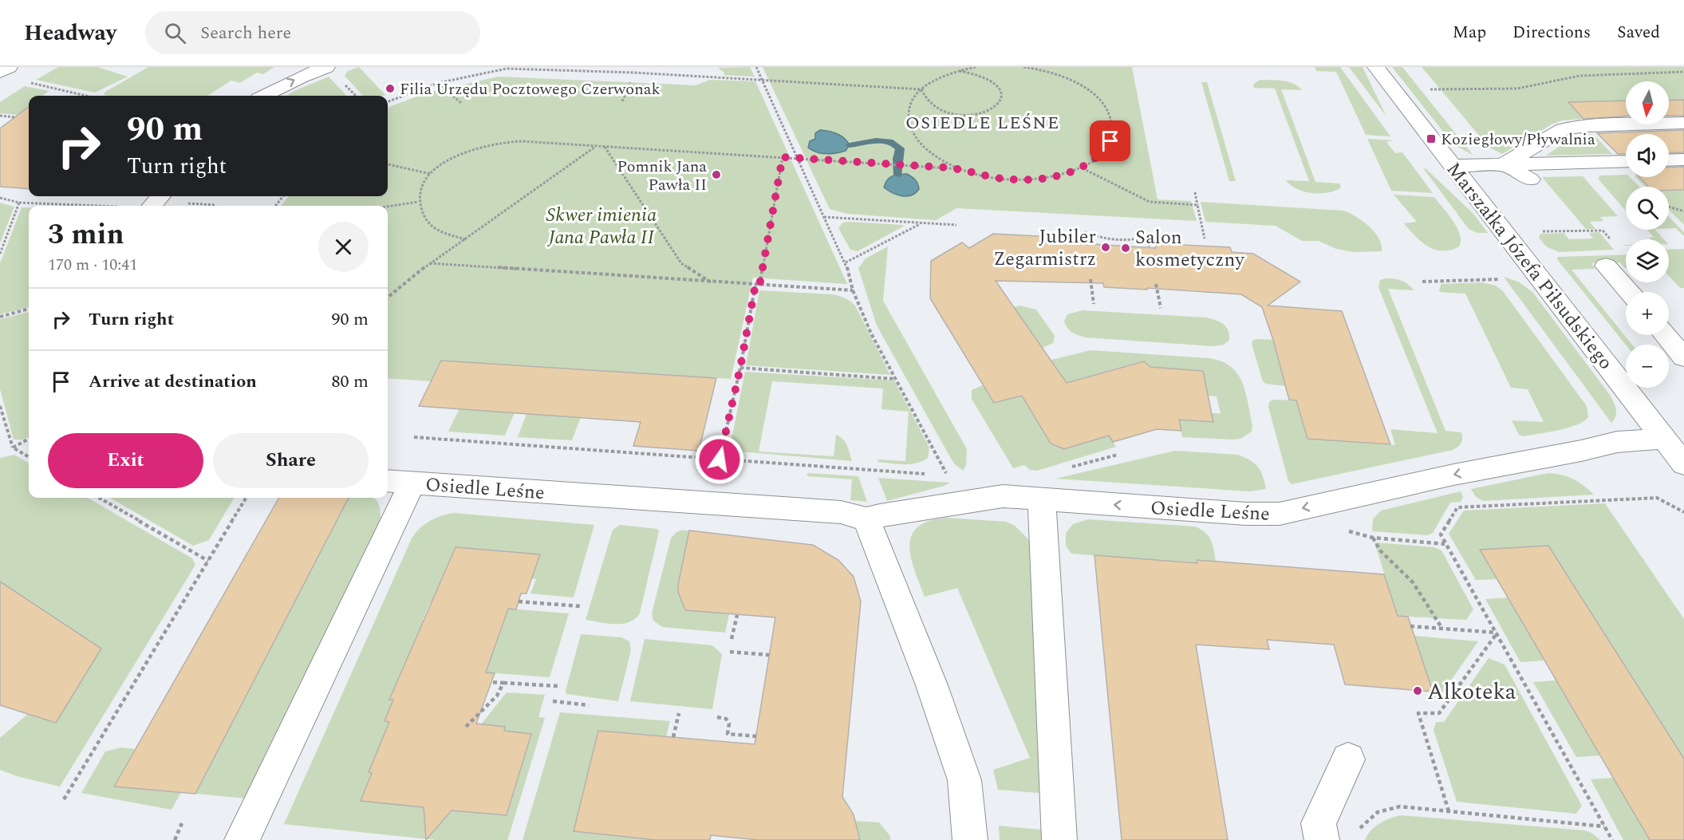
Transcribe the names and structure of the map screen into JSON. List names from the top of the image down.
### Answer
{
  "streets": {
    "street": ["Marszałka Józefa Piłsudskiego", "Osiedle Leśne"]
  },
  "crossings": [
    ["Marszałka Józefa Piłsudskiego", "Osiedle Leśne"]
  ],
  "one_way": ["Osiedle Leśne"],
  "districts": ["OSIEDLE LEŚNE"],
  "parks": ["Skwer imienia Jana Pawła II"],
  "places": {
    "other": [
      "Filia Urzędu Pocztowego Czerwonak",
      "Pomnik Jana Pawła II",
      "Jubiler Zegarmistrz",
      "Salon kosmetyczny",
      "Alkoteka"
    ],
    "transit": ["Koziegłowy/Pływalnia"]
  },
  "north": "bottom",
  "page": {
    "header": "Headway",
    "search": "Search here",
    "nav": ["Map", "Directions", "Saved"],
    "map_buttons": ["+", "−"],
    "turn": ["90 m", "Turn right"],
    "heading": ["3 min", "170 m · 10:41"],
    "list": [
      {
        "name": "Turn right",
        "value": "90 m"
      },
      {
        "name": "Arrive at destination",
        "value": "80 m"
      }
    ],
    "buttons": ["Exit", "Share"]
  }
}
